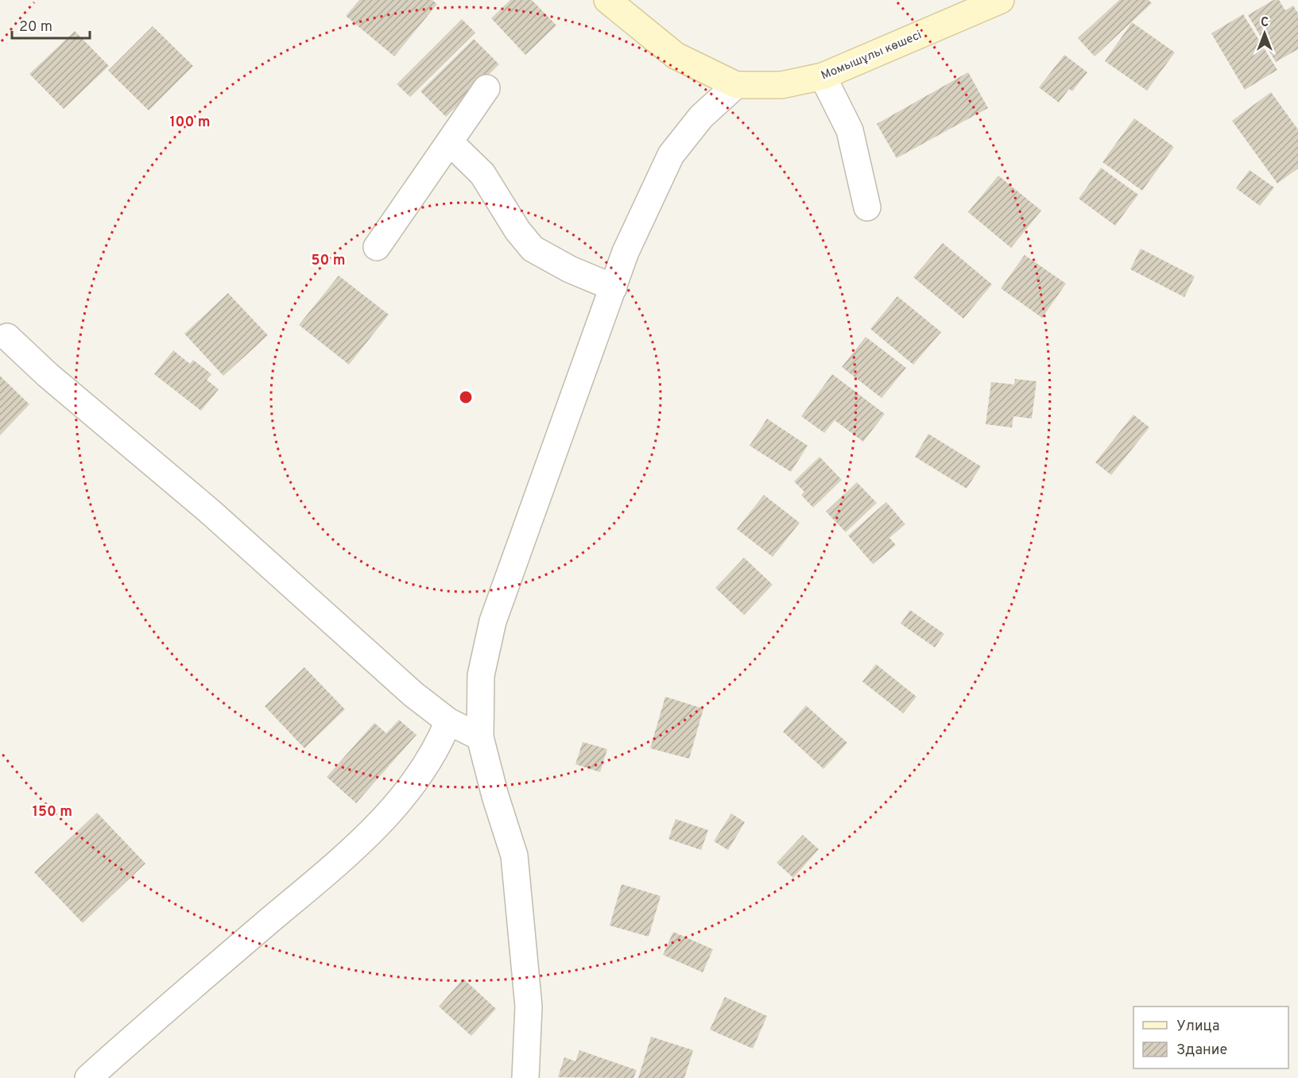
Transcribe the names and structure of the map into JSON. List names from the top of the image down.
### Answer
{
  "streets": {
    "main road": ["Момышұлы көшесі"]
  },
  "legend": ["Улица", "Здание"],
  "scale_bar": "20 m",
  "north": "top",
  "rings": ["100 m", "50 m", "150 m"]
}
